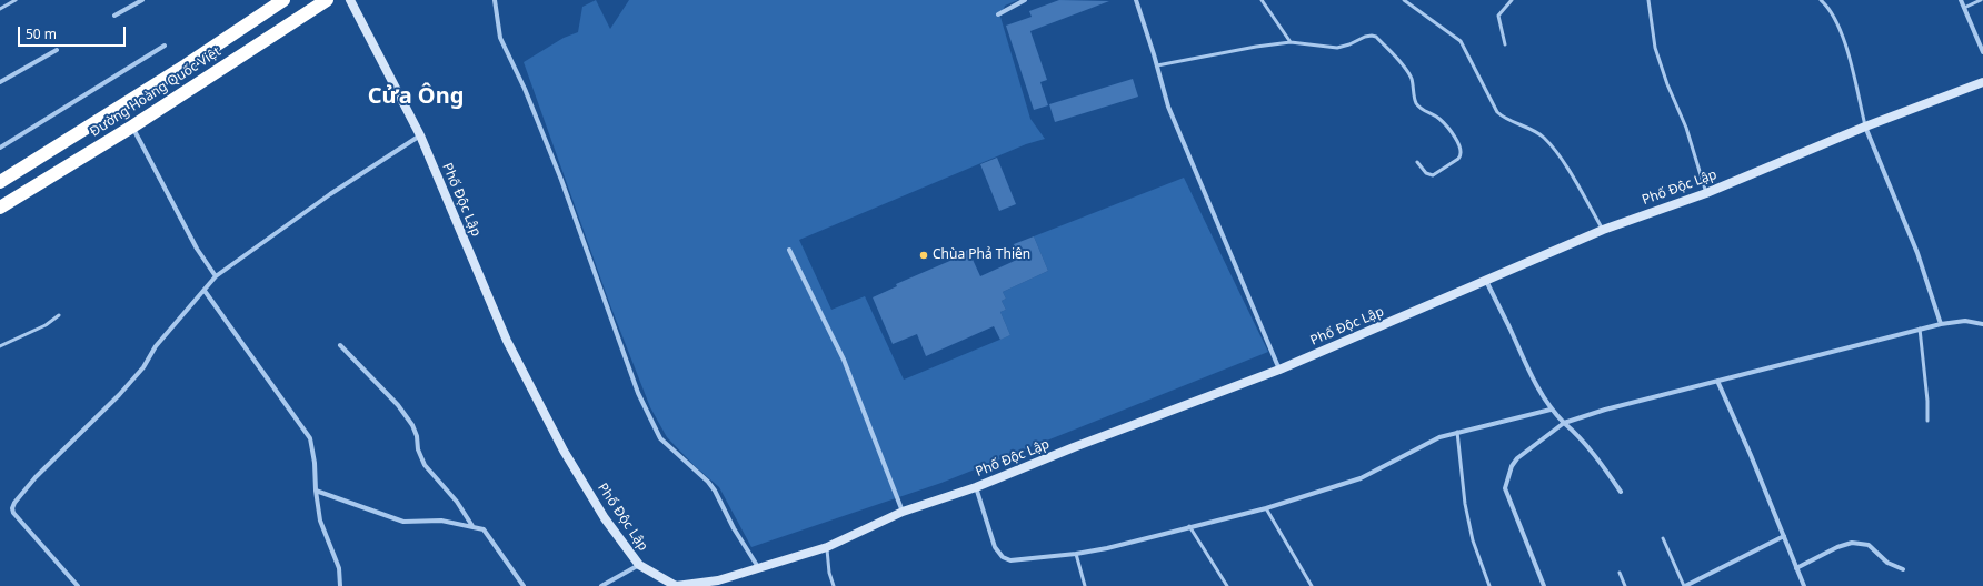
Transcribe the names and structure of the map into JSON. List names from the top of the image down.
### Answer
{
  "streets": {
    "highway": ["Đường Hoàng Quốc Việt"],
    "street": ["Phố Độc Lập"]
  },
  "districts": ["Cửa Ông"],
  "places": ["Chùa Phả Thiên"],
  "scale_bar": "50 m"
}
